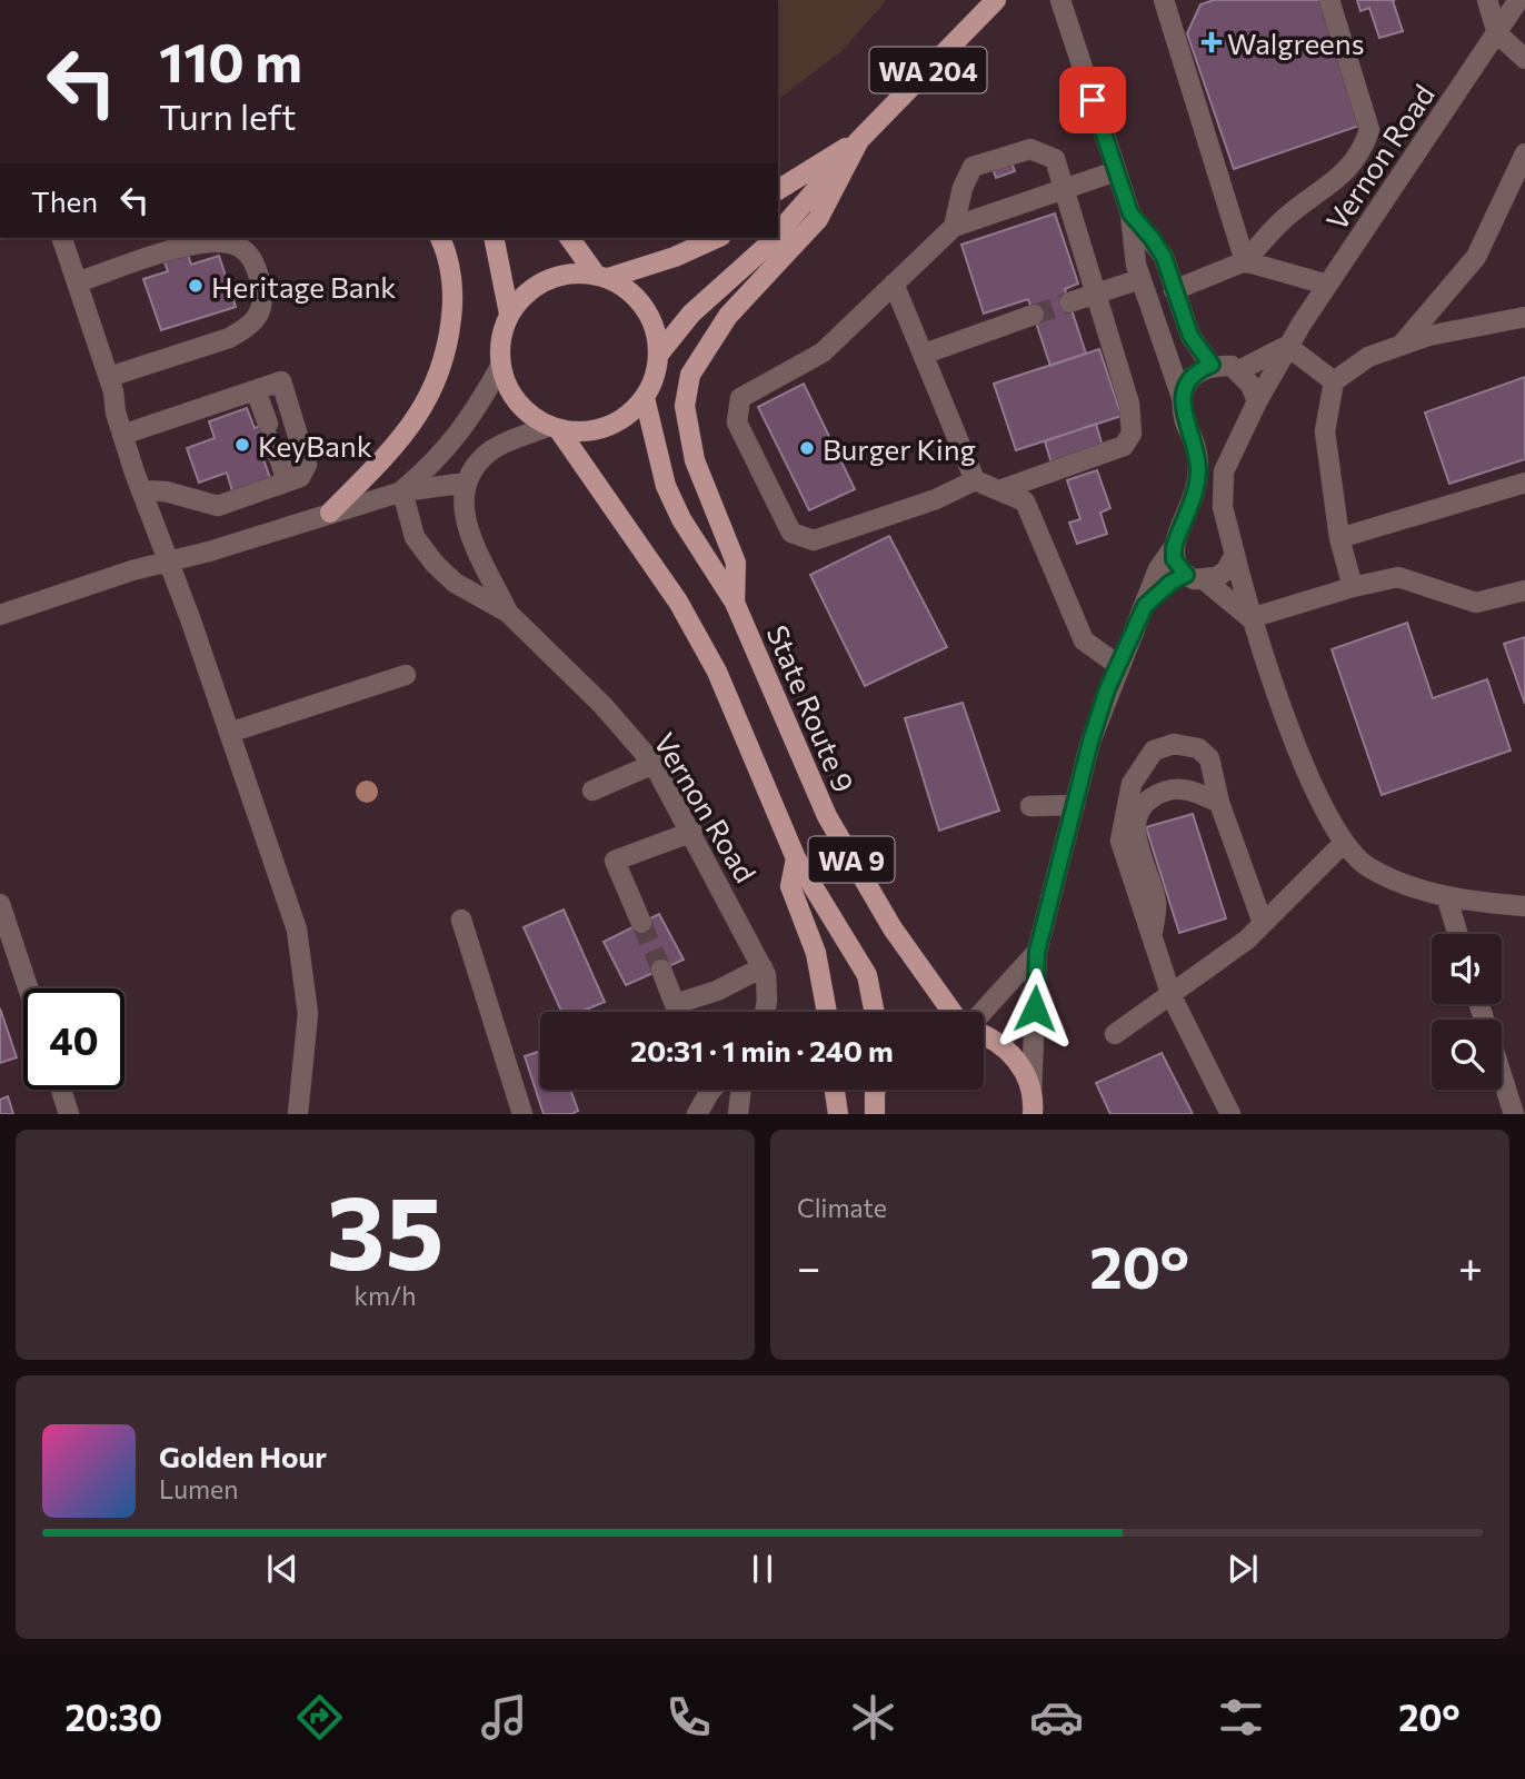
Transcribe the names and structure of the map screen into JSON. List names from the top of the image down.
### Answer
{
  "streets": {
    "main road": ["WA 204", "State Route 9", "WA 9"],
    "street": ["Vernon Road"]
  },
  "crossings": [
    ["WA 204", "State Route 9"],
    ["WA 204", "WA 9"],
    ["State Route 9", "WA 9"]
  ],
  "places": {
    "health": ["Walgreens"],
    "other": ["Heritage Bank", "KeyBank", "Burger King"]
  },
  "page": {
    "turn": ["110 m", "Turn left"],
    "then": "Then",
    "limit": "40",
    "trip": "20:31 · 1 min · 240 m",
    "tile": [
      ["35", "km/h"],
      "Climate"
    ],
    "heat": ["−", "20°", "+"],
    "song": ["Golden Hour", "Lumen"],
    "tabs": ["20:30", "20°"]
  }
}
